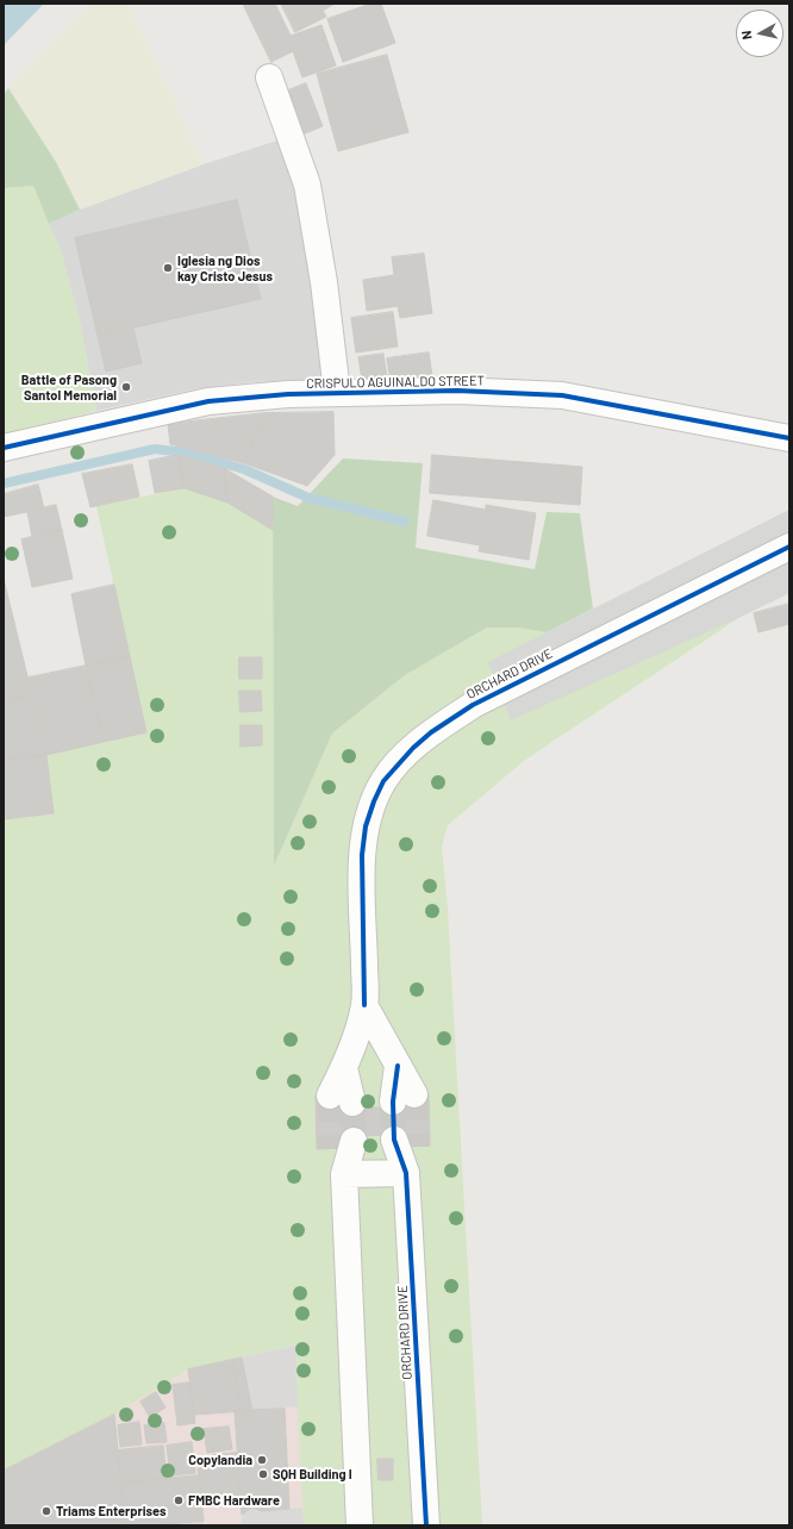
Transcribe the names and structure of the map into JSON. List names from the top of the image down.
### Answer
{
  "streets": {
    "street": ["CRISPULO AGUINALDO STREET", "ORCHARD DRIVE"]
  },
  "places": [
    "Iglesia ng Dios kay Cristo Jesus",
    "Battle of Pasong Santol Memorial",
    "Copylandia",
    "SQH Building I",
    "FMBC Hardware",
    "Triams Enterprises"
  ],
  "north": "left"
}
